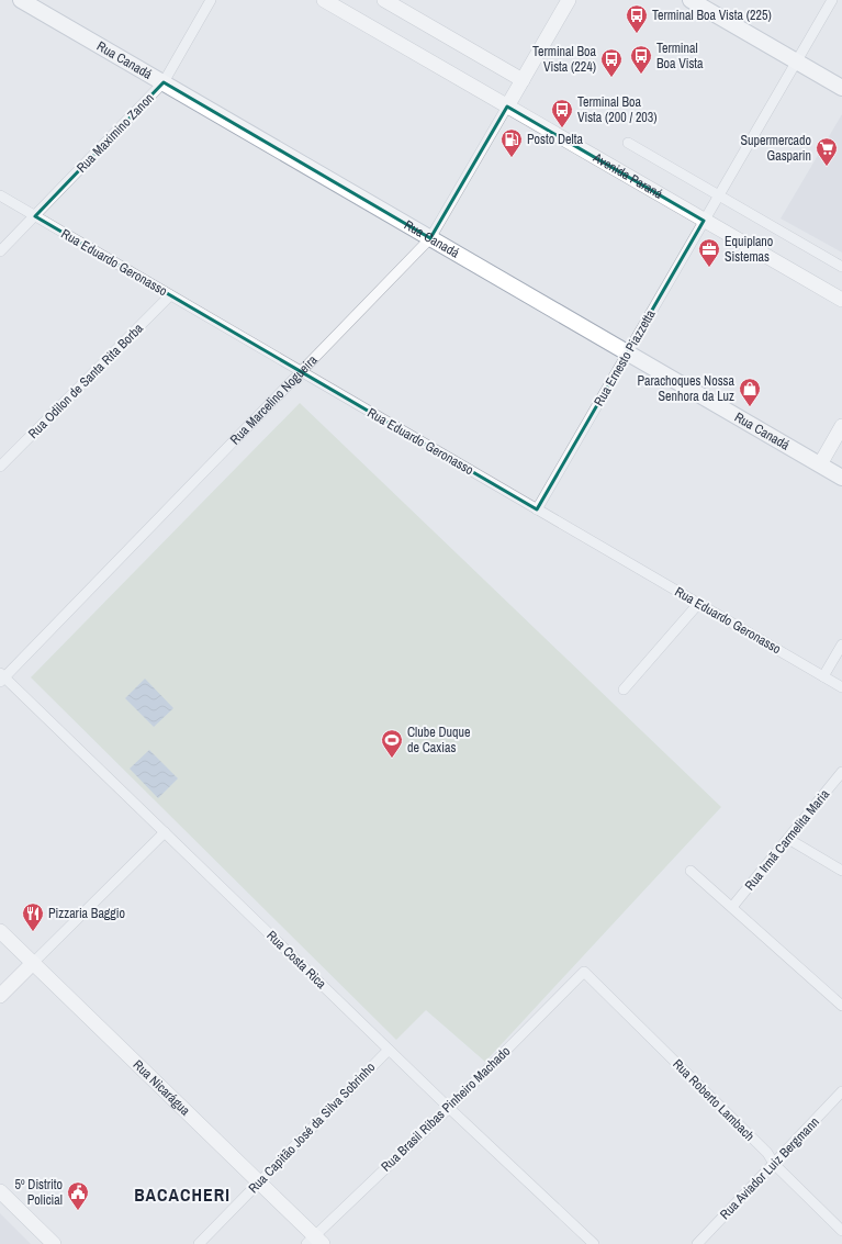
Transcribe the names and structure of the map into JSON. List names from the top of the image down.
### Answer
{
  "streets": {
    "main road": ["Rua Canadá"],
    "street": [
      "Rua Maximino Zanon",
      "Avenida Paraná",
      "Rua Eduardo Geronasso",
      "Rua Ernesto Piazzetta",
      "Rua Odilon de Santa Rita Borba",
      "Rua Marcelino Nogueira",
      "Rua Irmã Carmelita Maria",
      "Rua Costa Rica",
      "Rua Nicarágua",
      "Rua Roberto Lambach",
      "Rua Brasil Ribas Pinheiro Machado",
      "Rua Capitão José da Silva Sobrinho",
      "Rua Aviador Luiz Bergmann"
    ]
  },
  "crossings": [
    ["Rua Canadá", "Rua Maximino Zanon"],
    ["Rua Canadá", "Rua Ernesto Piazzetta"],
    ["Rua Canadá", "Rua Marcelino Nogueira"],
    ["Rua Maximino Zanon", "Rua Eduardo Geronasso"],
    ["Avenida Paraná", "Rua Ernesto Piazzetta"],
    ["Avenida Paraná", "Rua Marcelino Nogueira"],
    ["Rua Eduardo Geronasso", "Rua Ernesto Piazzetta"],
    ["Rua Eduardo Geronasso", "Rua Odilon de Santa Rita Borba"],
    ["Rua Eduardo Geronasso", "Rua Marcelino Nogueira"],
    ["Rua Marcelino Nogueira", "Rua Costa Rica"],
    ["Rua Costa Rica", "Rua Brasil Ribas Pinheiro Machado"],
    ["Rua Costa Rica", "Rua Capitão José da Silva Sobrinho"],
    ["Rua Nicarágua", "Rua Brasil Ribas Pinheiro Machado"],
    ["Rua Nicarágua", "Rua Capitão José da Silva Sobrinho"],
    ["Rua Roberto Lambach", "Rua Brasil Ribas Pinheiro Machado"],
    ["Rua Roberto Lambach", "Rua Aviador Luiz Bergmann"]
  ],
  "districts": ["BACACHERI"],
  "places": {
    "bus stop": [
      "Terminal Boa Vista (225)",
      "Terminal Boa Vista",
      "Terminal Boa Vista (224)",
      "Terminal Boa Vista (200 / 203)"
    ],
    "fuel station": ["Posto Delta"],
    "supermarket": ["Supermercado Gasparin"],
    "office": ["Equiplano Sistemas"],
    "shop": ["Parachoques Nossa Senhora da Luz"],
    "sports": ["Clube Duque de Caxias"],
    "restaurant": ["Pizzaria Baggio"],
    "public building": ["5º Distrito Policial"]
  }
}
